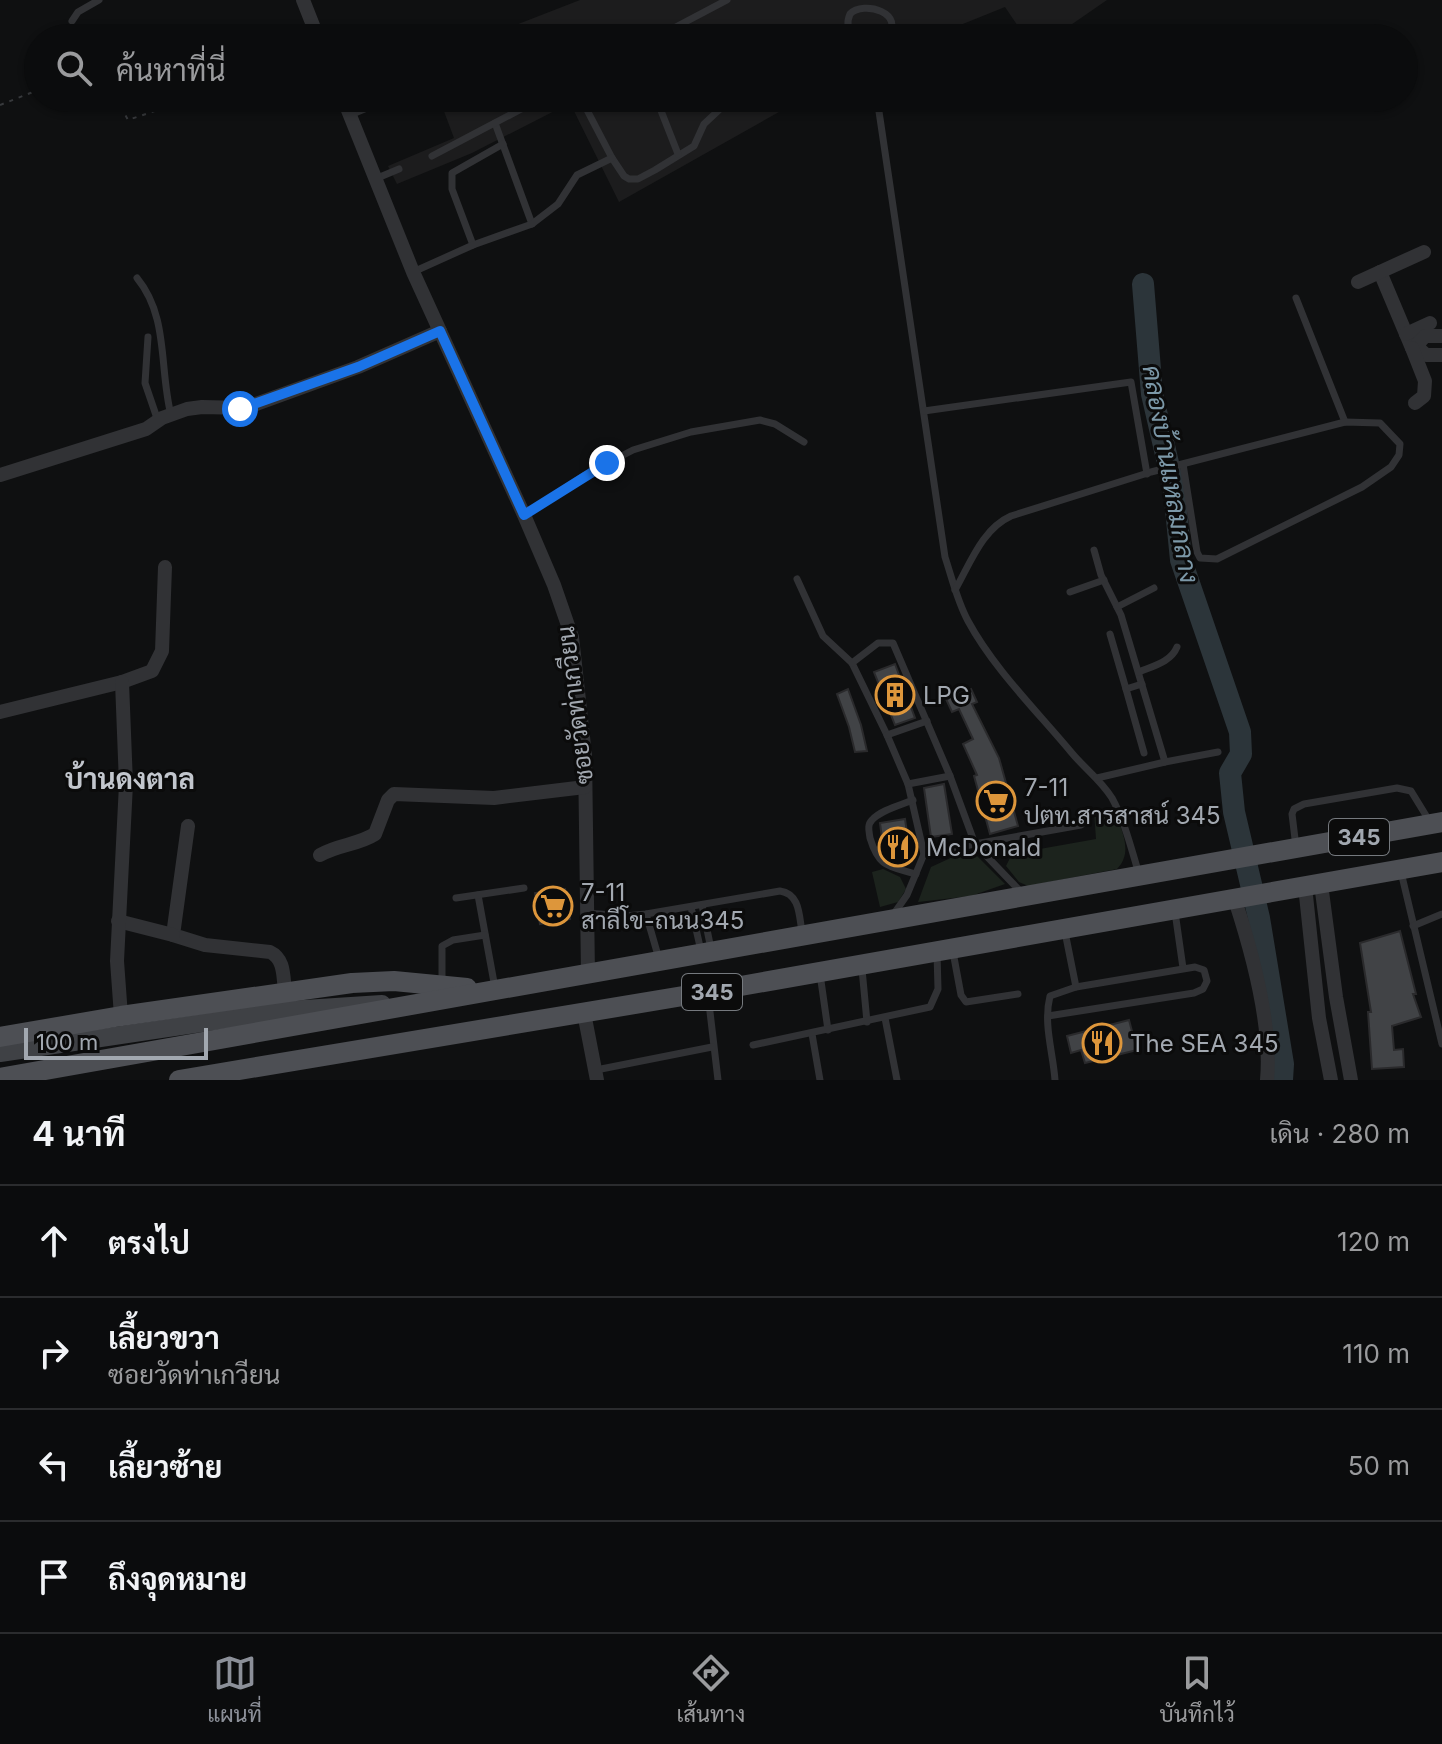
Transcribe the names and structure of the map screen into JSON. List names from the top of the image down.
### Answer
{
  "streets": {
    "main road": ["345"],
    "street": ["ซอยวัดท่าเกวียน"]
  },
  "crossings": [
    ["ซอยวัดท่าเกวียน", "345"]
  ],
  "districts": ["บ้านดงตาล"],
  "water": ["คลองบ้านแหลมกลาง"],
  "places": {
    "building": ["LPG"],
    "supermarket": ["7-11 ปตท.สารสาสน์ 345", "7-11 สาลีโข-ถนน345"],
    "restaurant": ["McDonald", "The SEA 345"]
  },
  "scale_bar": "100 m",
  "page": {
    "search": "ค้นหาที่นี่",
    "scale": "100 m",
    "heading": ["4 นาที", "เดิน · 280 m"],
    "list": [
      ["ตรงไป", "120 m"],
      ["เลี้ยวขวา", "ซอยวัดท่าเกวียน", "110 m"],
      ["เลี้ยวซ้าย", "50 m"],
      "ถึงจุดหมาย"
    ],
    "nav": ["แผนที่", "เส้นทาง", "บันทึกไว้"]
  }
}
